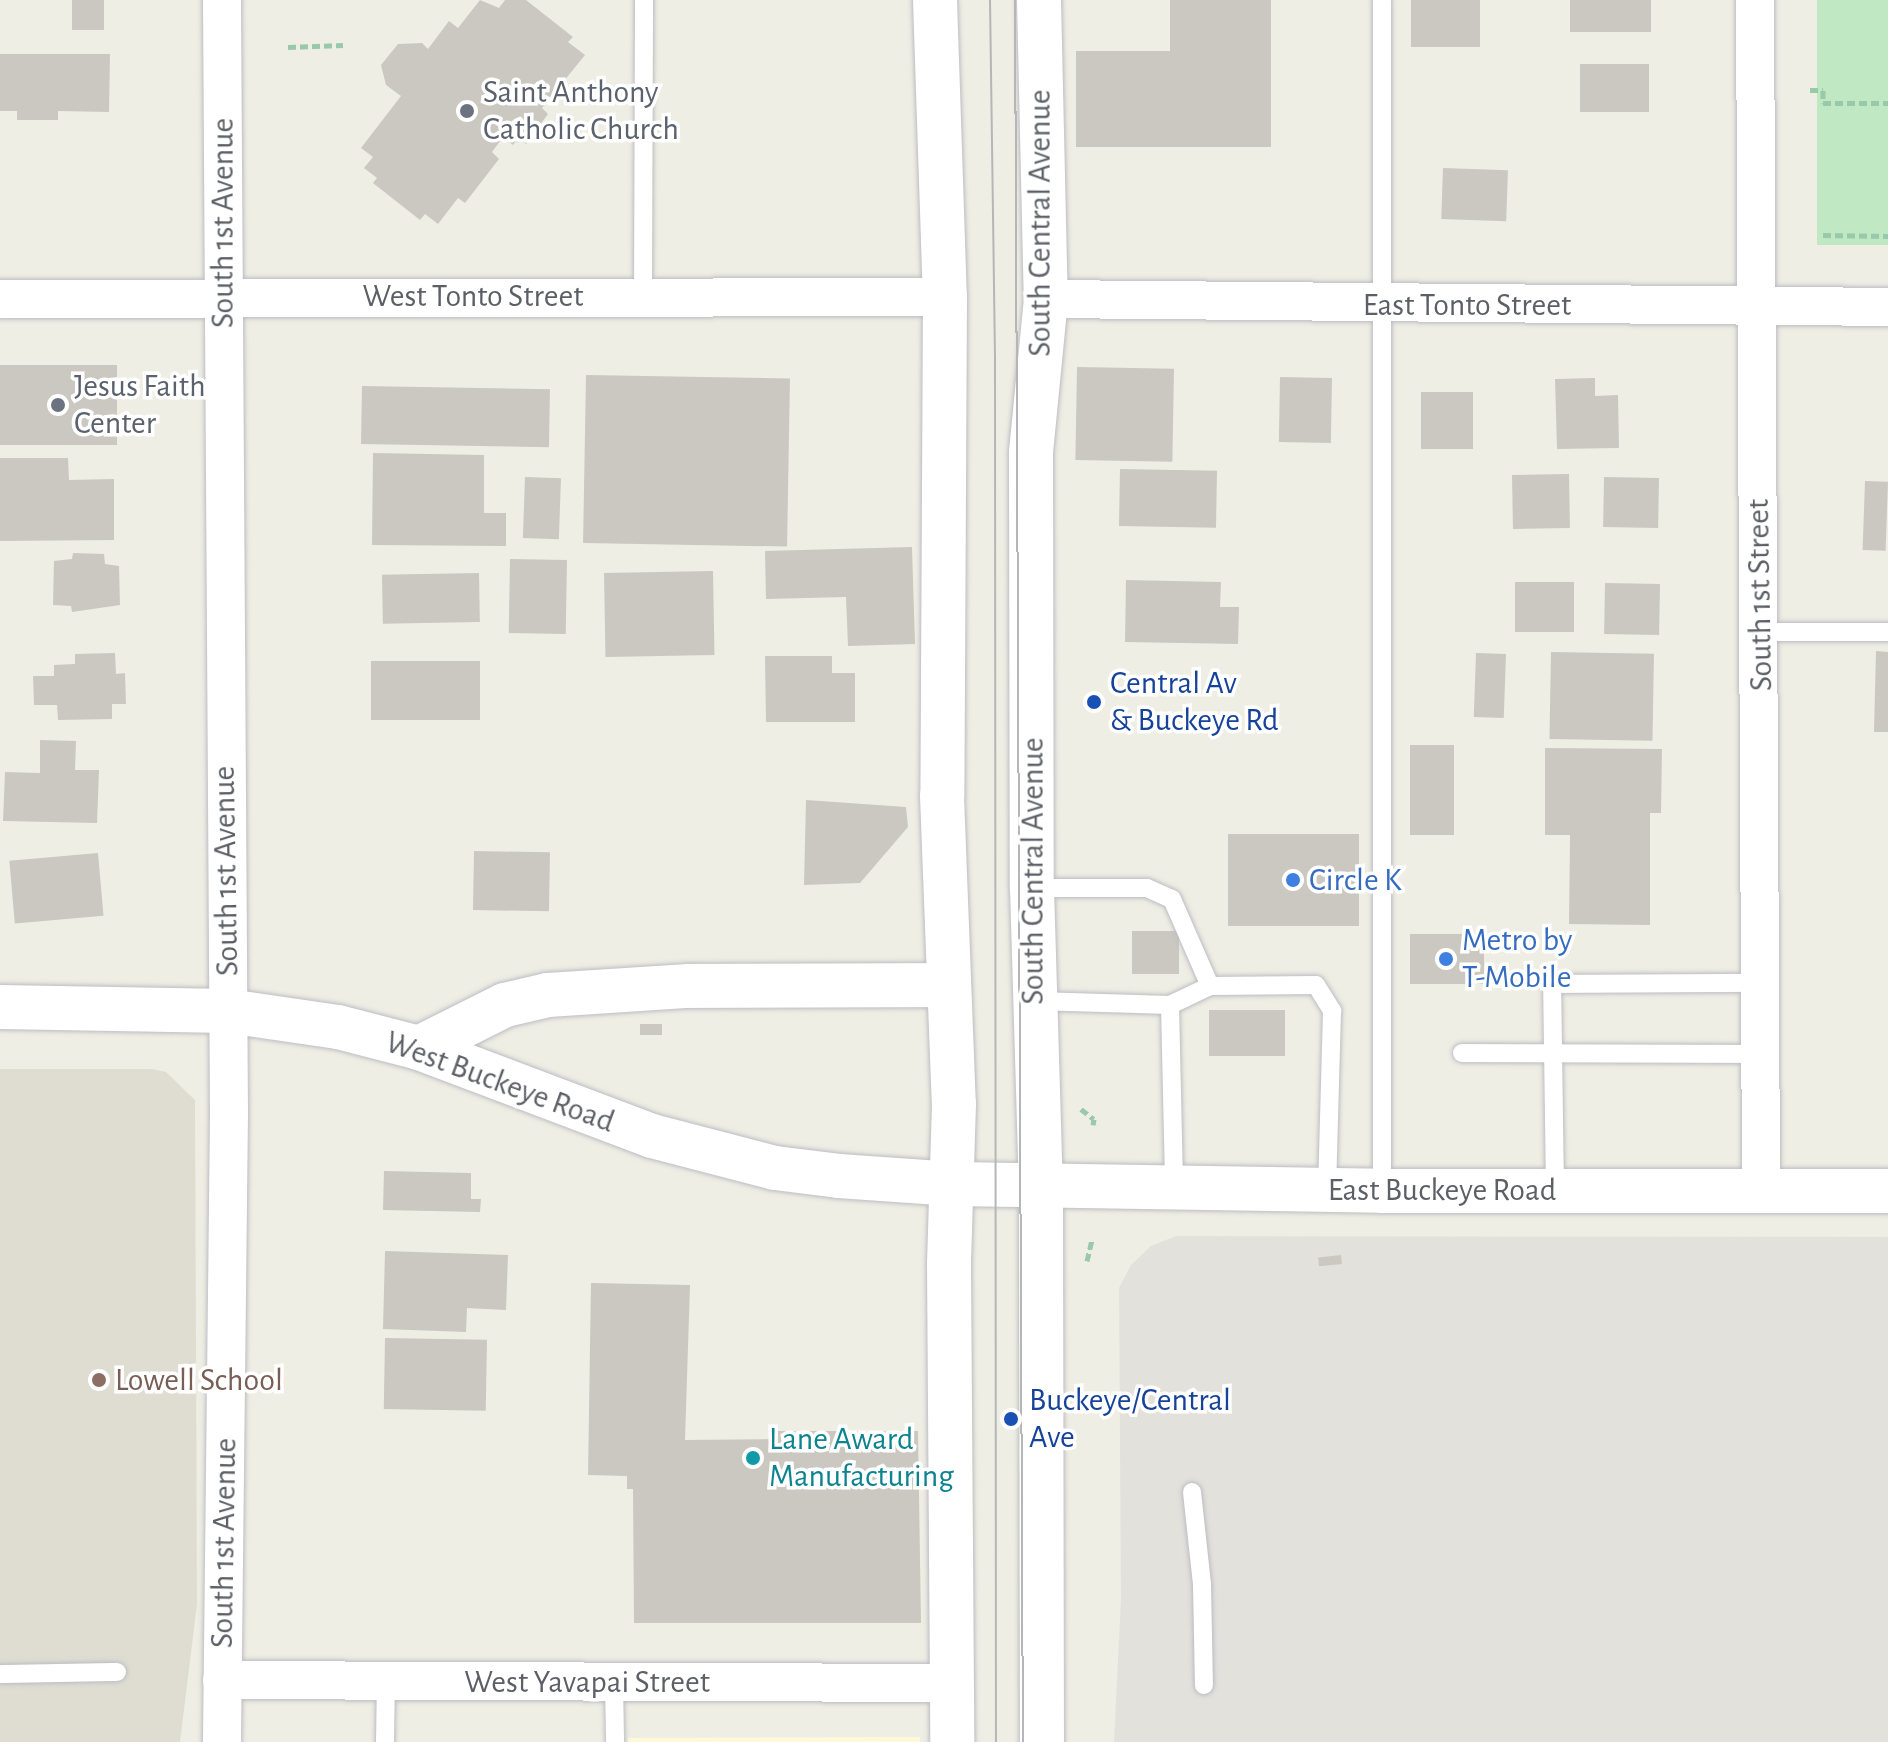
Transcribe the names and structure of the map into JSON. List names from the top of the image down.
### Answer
{
  "streets": {
    "main road": ["South Central Avenue", "West Buckeye Road", "East Buckeye Road"],
    "street": [
      "South 1st Avenue",
      "West Tonto Street",
      "East Tonto Street",
      "South 1st Street",
      "West Yavapai Street"
    ]
  },
  "crossings": [
    ["South 1st Avenue", "West Tonto Street"],
    ["South 1st Avenue", "West Buckeye Road"],
    ["South 1st Avenue", "West Yavapai Street"],
    ["South Central Avenue", "East Tonto Street"],
    ["South Central Avenue", "East Buckeye Road"],
    ["East Tonto Street", "South 1st Street"],
    ["South 1st Street", "East Buckeye Road"],
    ["West Buckeye Road", "East Buckeye Road"]
  ],
  "places": [
    "Saint Anthony Catholic Church",
    "Jesus Faith Center",
    "Central Av & Buckeye Rd",
    "Circle K",
    "Metro by T-Mobile",
    "Lowell School",
    "Buckeye/Central Ave",
    "Lane Award Manufacturing"
  ]
}
